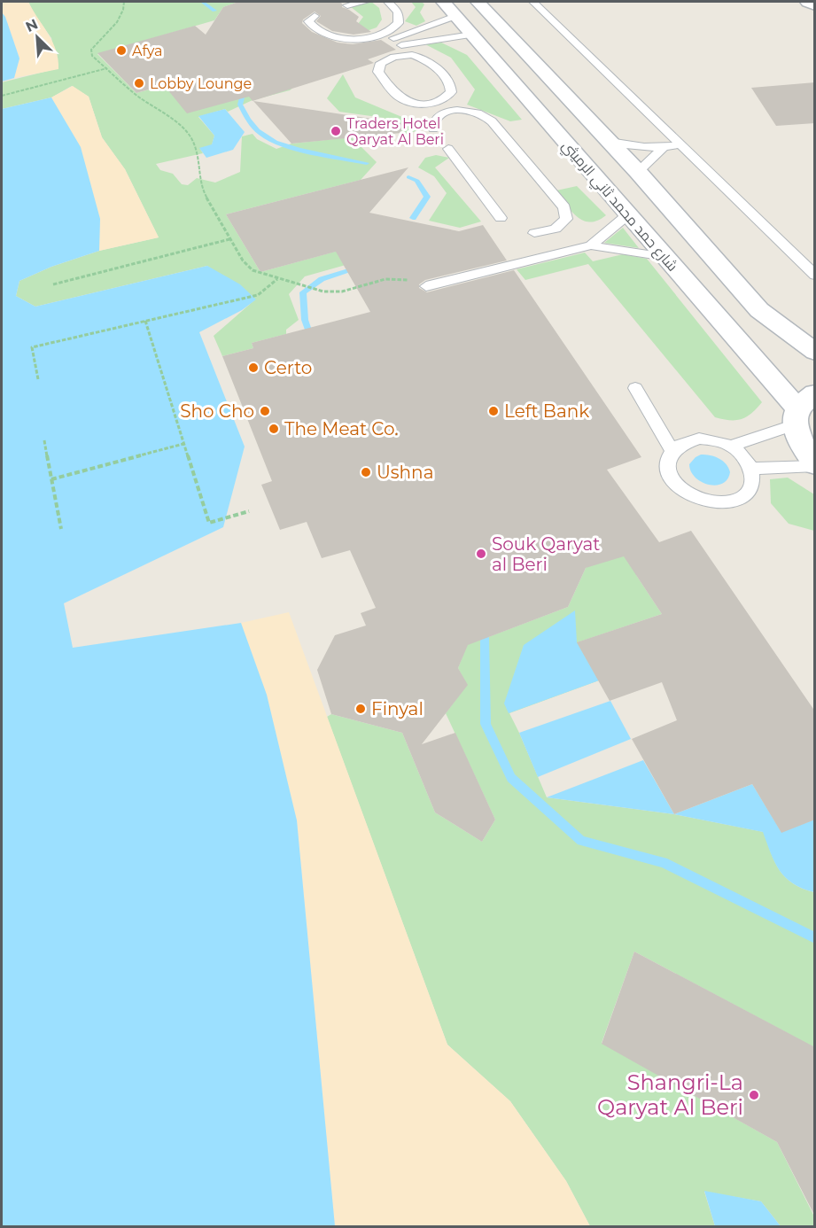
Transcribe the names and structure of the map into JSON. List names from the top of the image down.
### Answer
{
  "streets": {
    "main road": ["شارع حمد محمد ثاني الرميثي"]
  },
  "places": [
    "Afya",
    "Lobby Lounge",
    "Traders Hotel Qaryat Al Beri",
    "Certo",
    "Sho Cho",
    "Left Bank",
    "The Meat Co.",
    "Ushna",
    "Souk Qaryat al Beri",
    "Finyal",
    "Shangri-La Qaryat Al Beri"
  ],
  "north": "top left"
}
